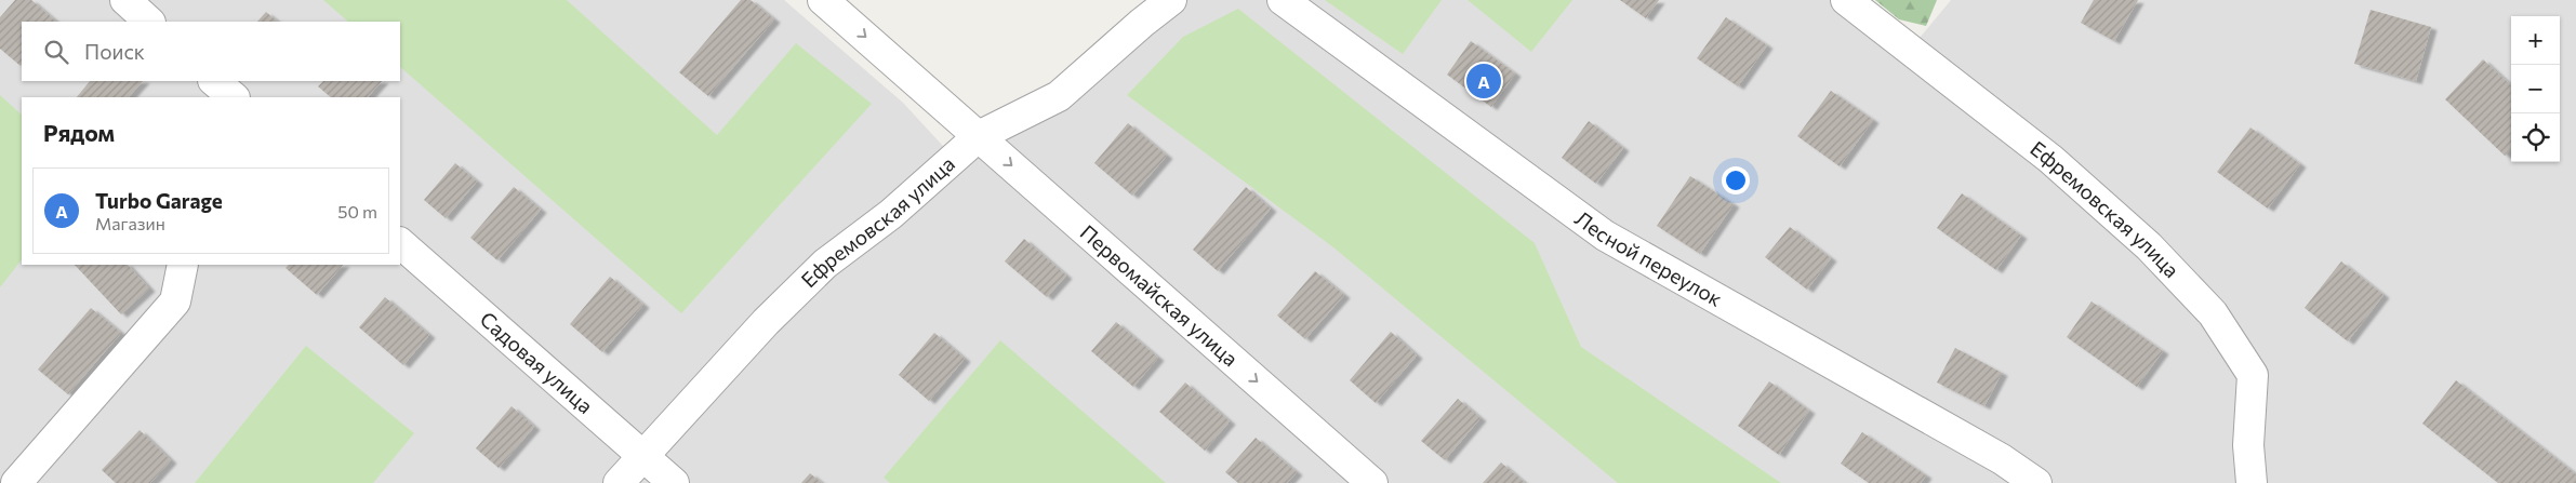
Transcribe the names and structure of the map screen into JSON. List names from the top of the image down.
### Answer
{
  "streets": {
    "street": [
      "Ефремовская улица",
      "Лесной переулок",
      "Первомайская улица",
      "Садовая улица"
    ]
  },
  "crossings": [
    ["Ефремовская улица", "Первомайская улица"],
    ["Ефремовская улица", "Садовая улица"]
  ],
  "one_way": ["Первомайская улица"],
  "page": {
    "map_buttons": ["+", "−"],
    "search": "Поиск",
    "pins": "A",
    "heading": "Рядом",
    "list": [
      {
        "mark": "A",
        "name": "Turbo Garage",
        "note": "Магазин",
        "value": "50 m"
      }
    ]
  }
}
